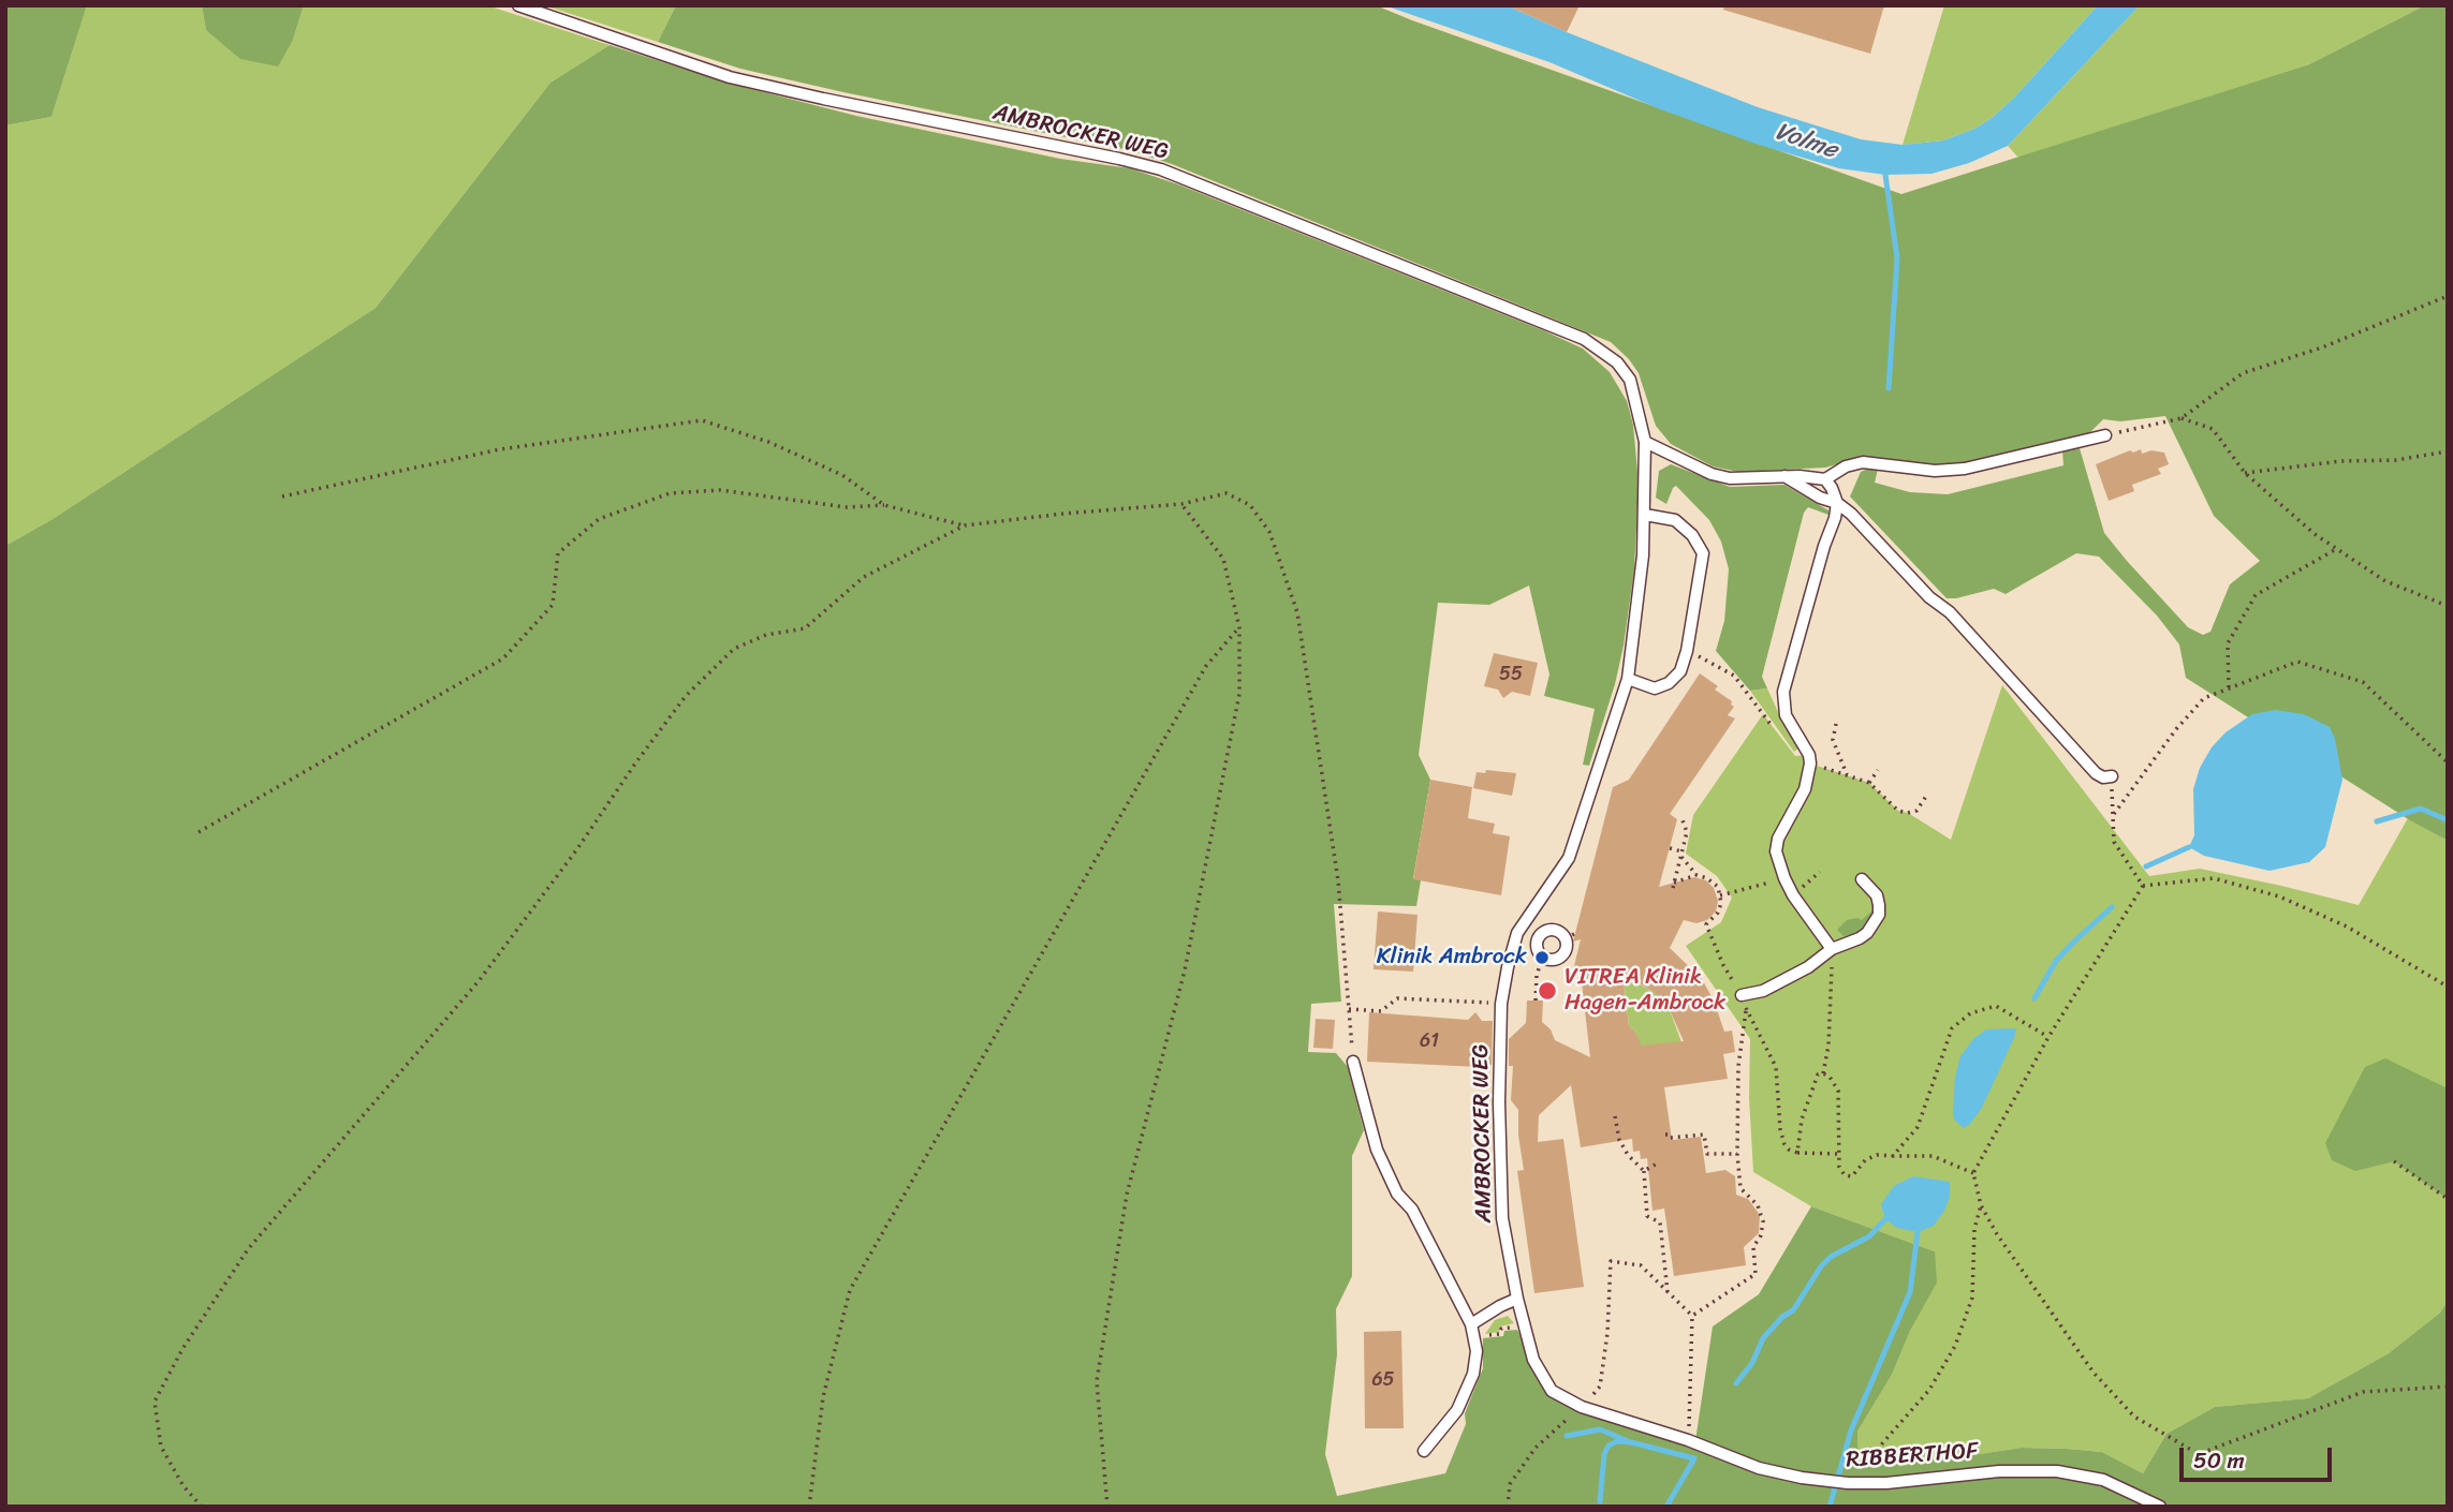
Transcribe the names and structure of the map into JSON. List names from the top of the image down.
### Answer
{
  "streets": {
    "lane": ["AMBROCKER WEG", "RIBBERTHOF"]
  },
  "crossings": [
    ["AMBROCKER WEG", "RIBBERTHOF"]
  ],
  "water": ["Volme"],
  "places": ["Klinik Ambrock", "VITREA Klinik Hagen-Ambrock"],
  "house_numbers": ["55", "61", "65"],
  "scale_bar": "50 m"
}
